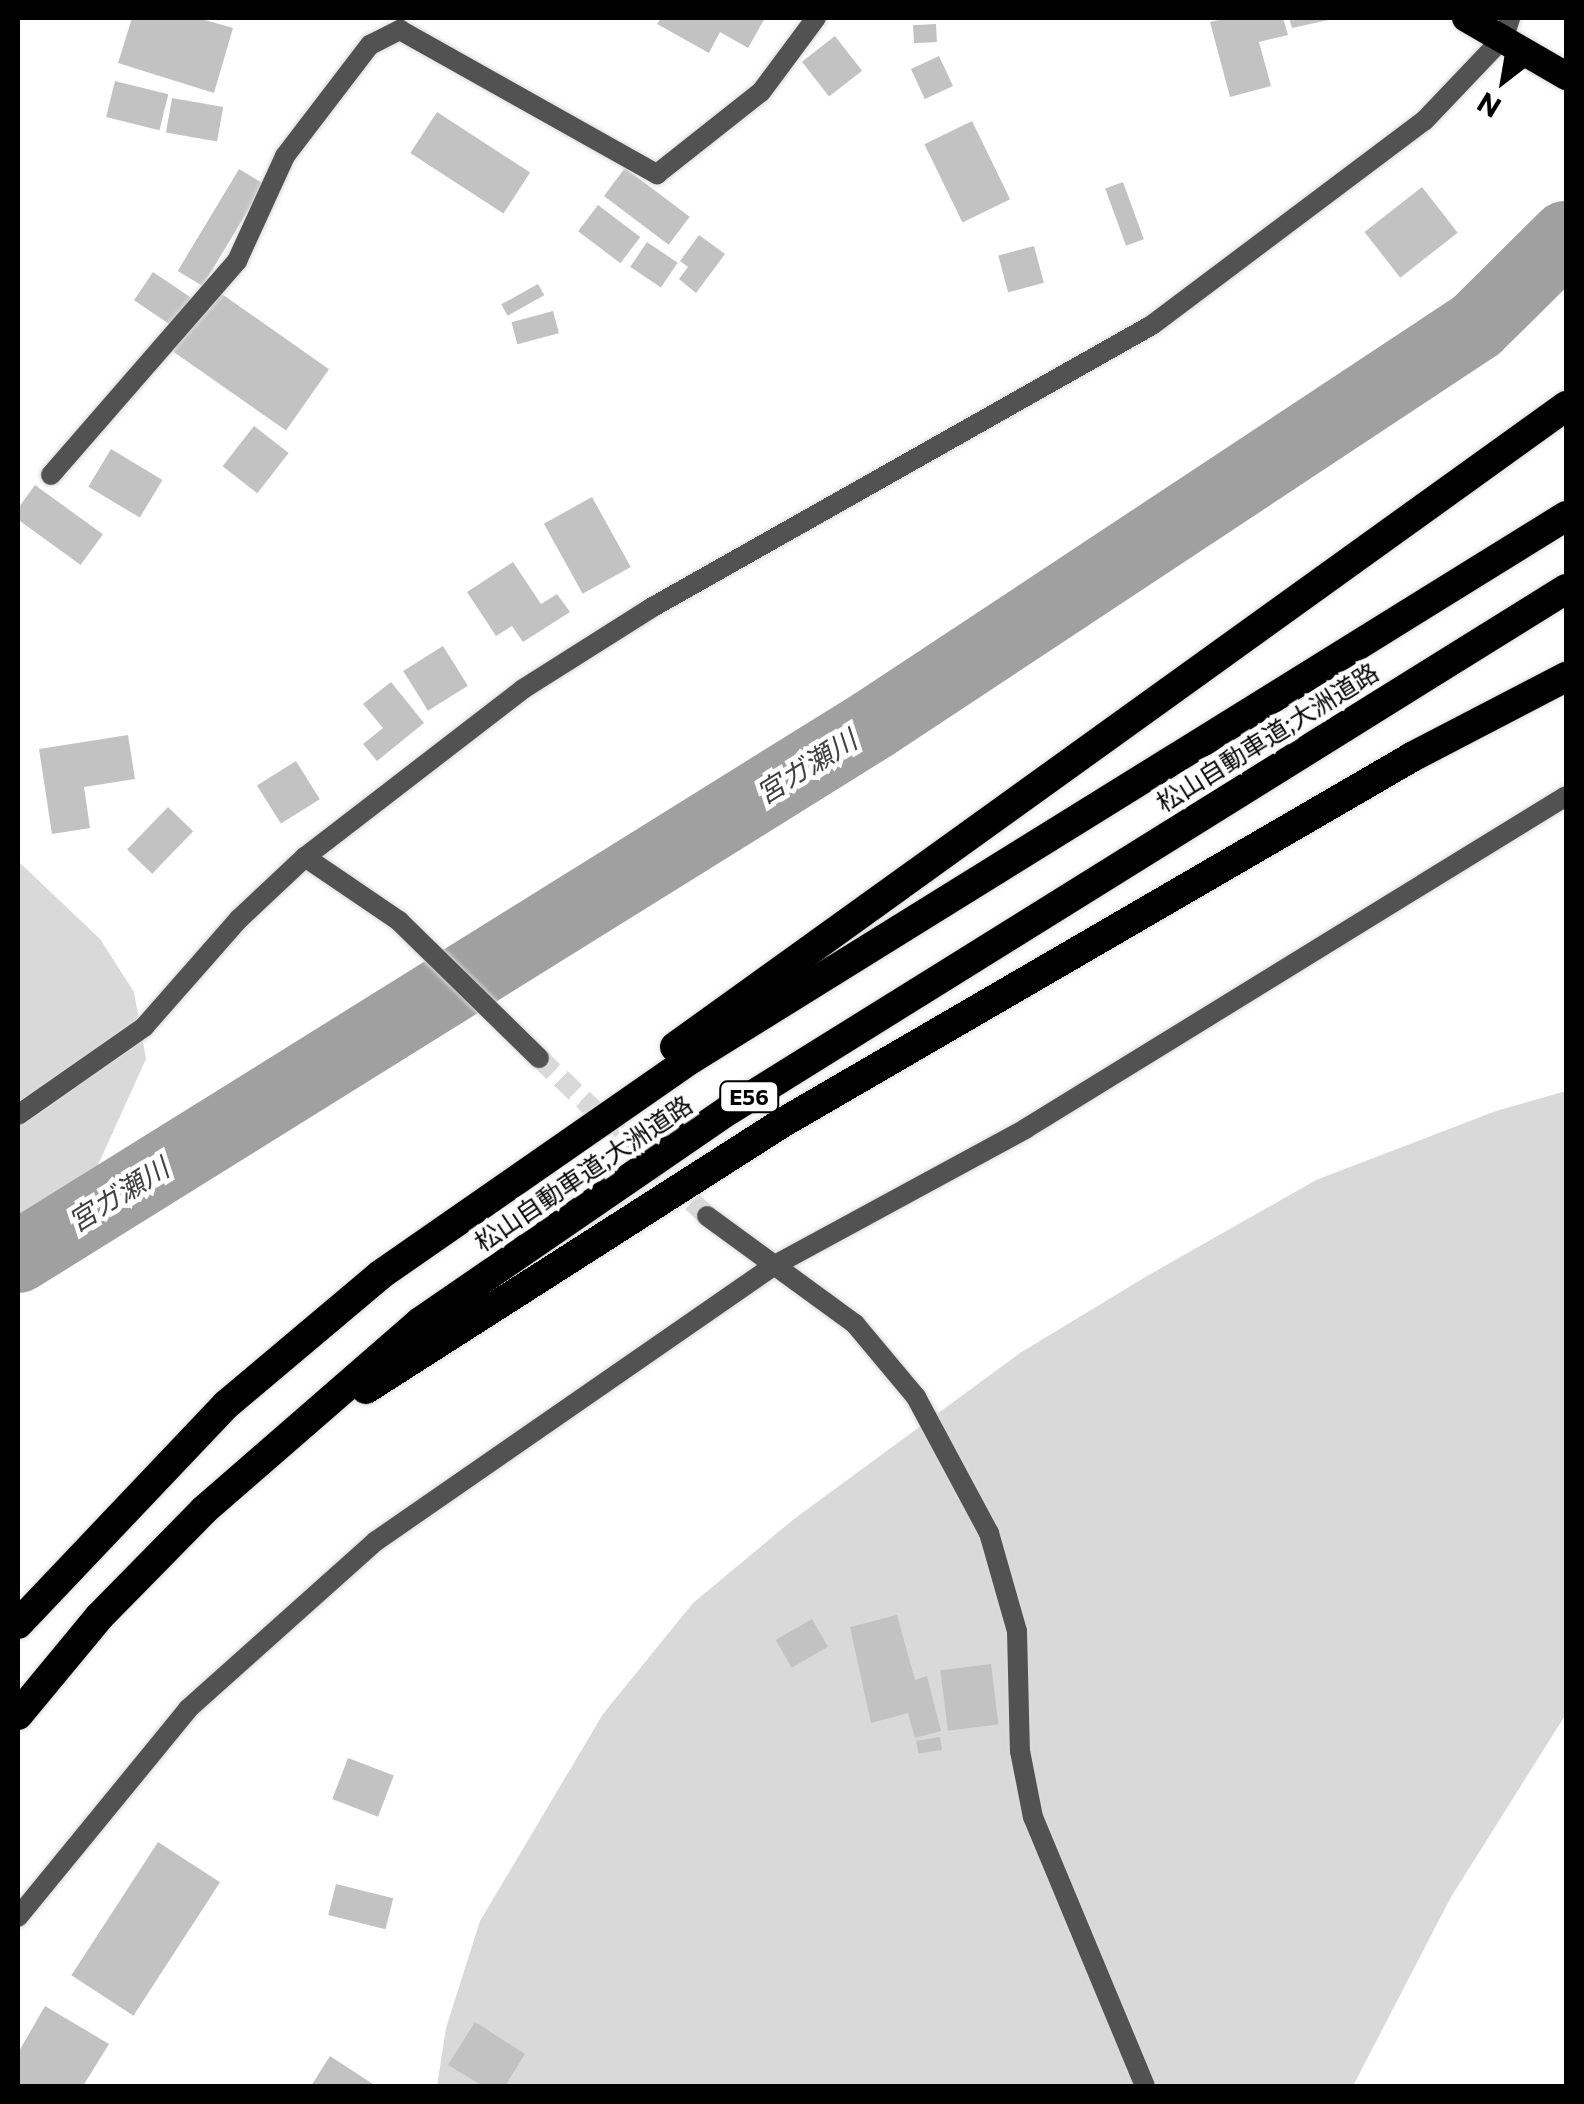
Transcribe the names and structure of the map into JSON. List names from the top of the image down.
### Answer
{
  "streets": {
    "highway": ["松山自動車道;大洲道路", "E56"]
  },
  "water": ["宮ガ瀬川"],
  "north": "bottom left"
}
